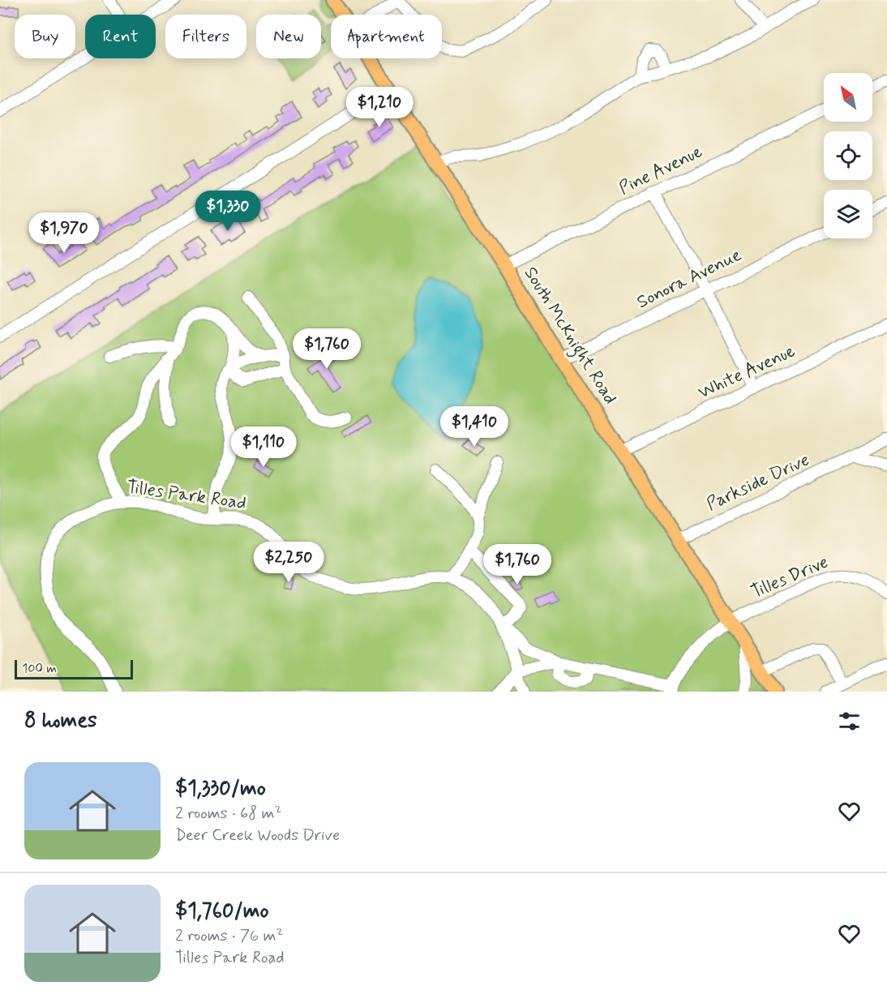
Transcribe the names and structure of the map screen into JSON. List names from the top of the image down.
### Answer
{
  "streets": {
    "main road": ["South McKnight Road"],
    "street": [
      "Pine Avenue",
      "Sonora Avenue",
      "White Avenue",
      "Parkside Drive",
      "Tilles Park Road",
      "Tilles Drive"
    ]
  },
  "crossings": [
    ["Pine Avenue", "South McKnight Road"],
    ["Sonora Avenue", "South McKnight Road"],
    ["South McKnight Road", "White Avenue"],
    ["South McKnight Road", "Parkside Drive"],
    ["South McKnight Road", "Tilles Drive"]
  ],
  "scale_bar": "100 m",
  "north": "top left",
  "page": {
    "chip": [
      "Buy",
      "Rent",
      "Filters",
      "New",
      "Apartment"
    ],
    "price": [
      "$1,210",
      "$1,330",
      "$1,970",
      "$1,760",
      "$1,410",
      "$1,110",
      "$2,250",
      "$1,760"
    ],
    "scale": "100 m",
    "heading": "8 homes",
    "list": [
      {
        "name": "$1,330/mo",
        "note": "2 rooms · 68 m² · Deer Creek Woods Drive"
      },
      {
        "name": "$1,760/mo",
        "note": "2 rooms · 76 m² · Tilles Park Road"
      }
    ]
  }
}
